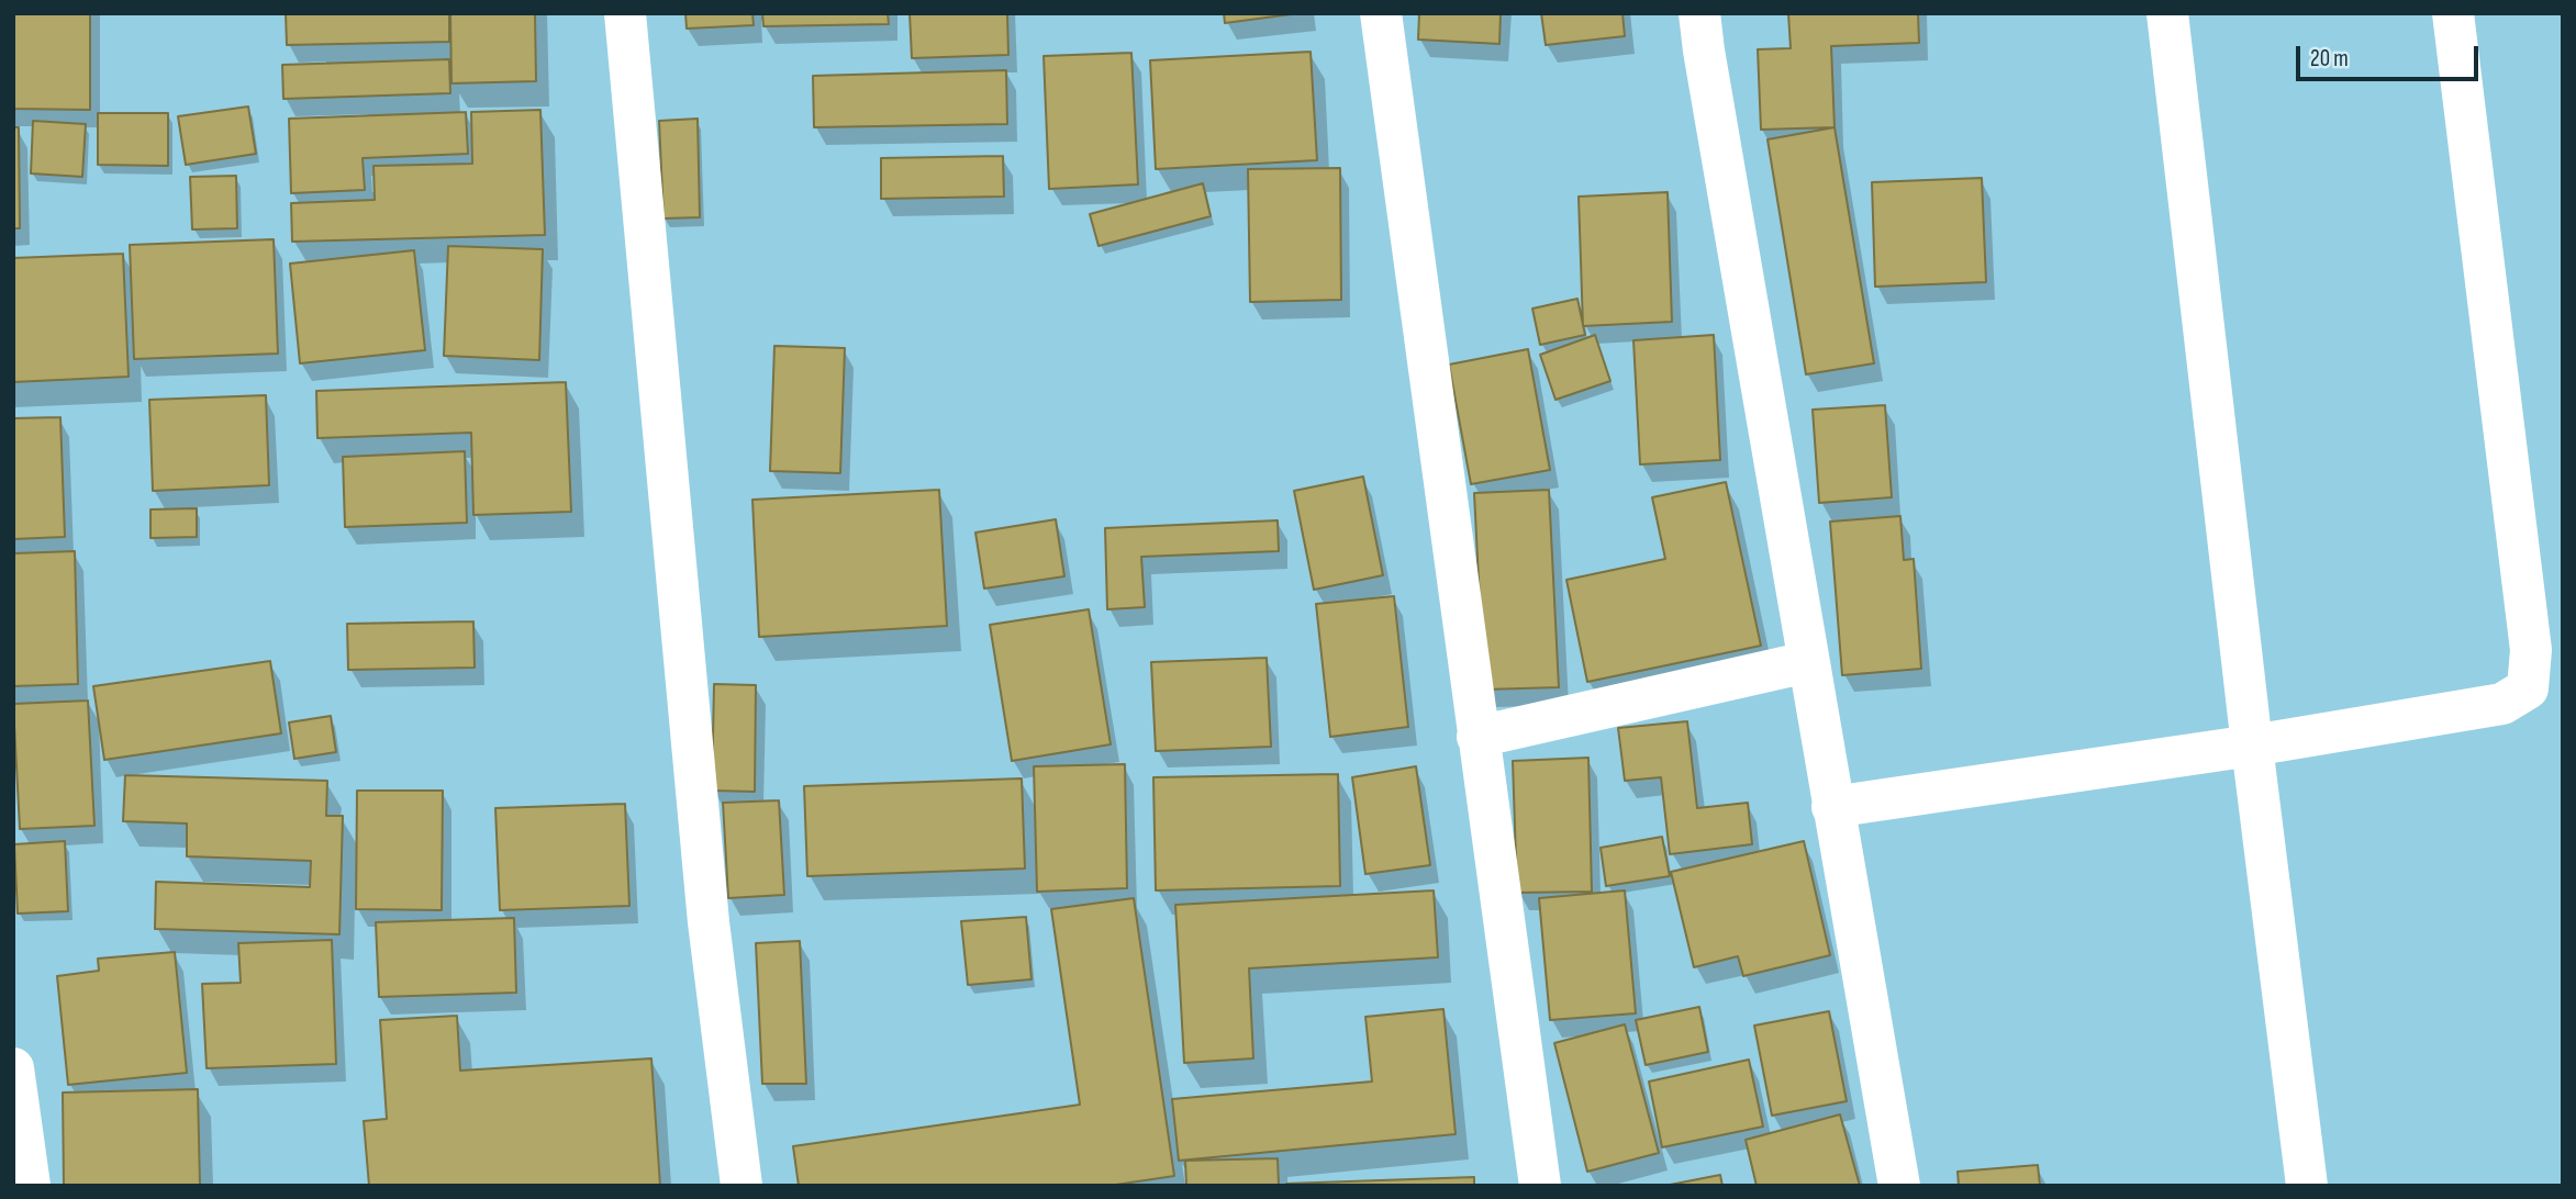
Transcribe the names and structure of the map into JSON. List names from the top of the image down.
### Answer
{
  "scale_bar": "20 m"
}
